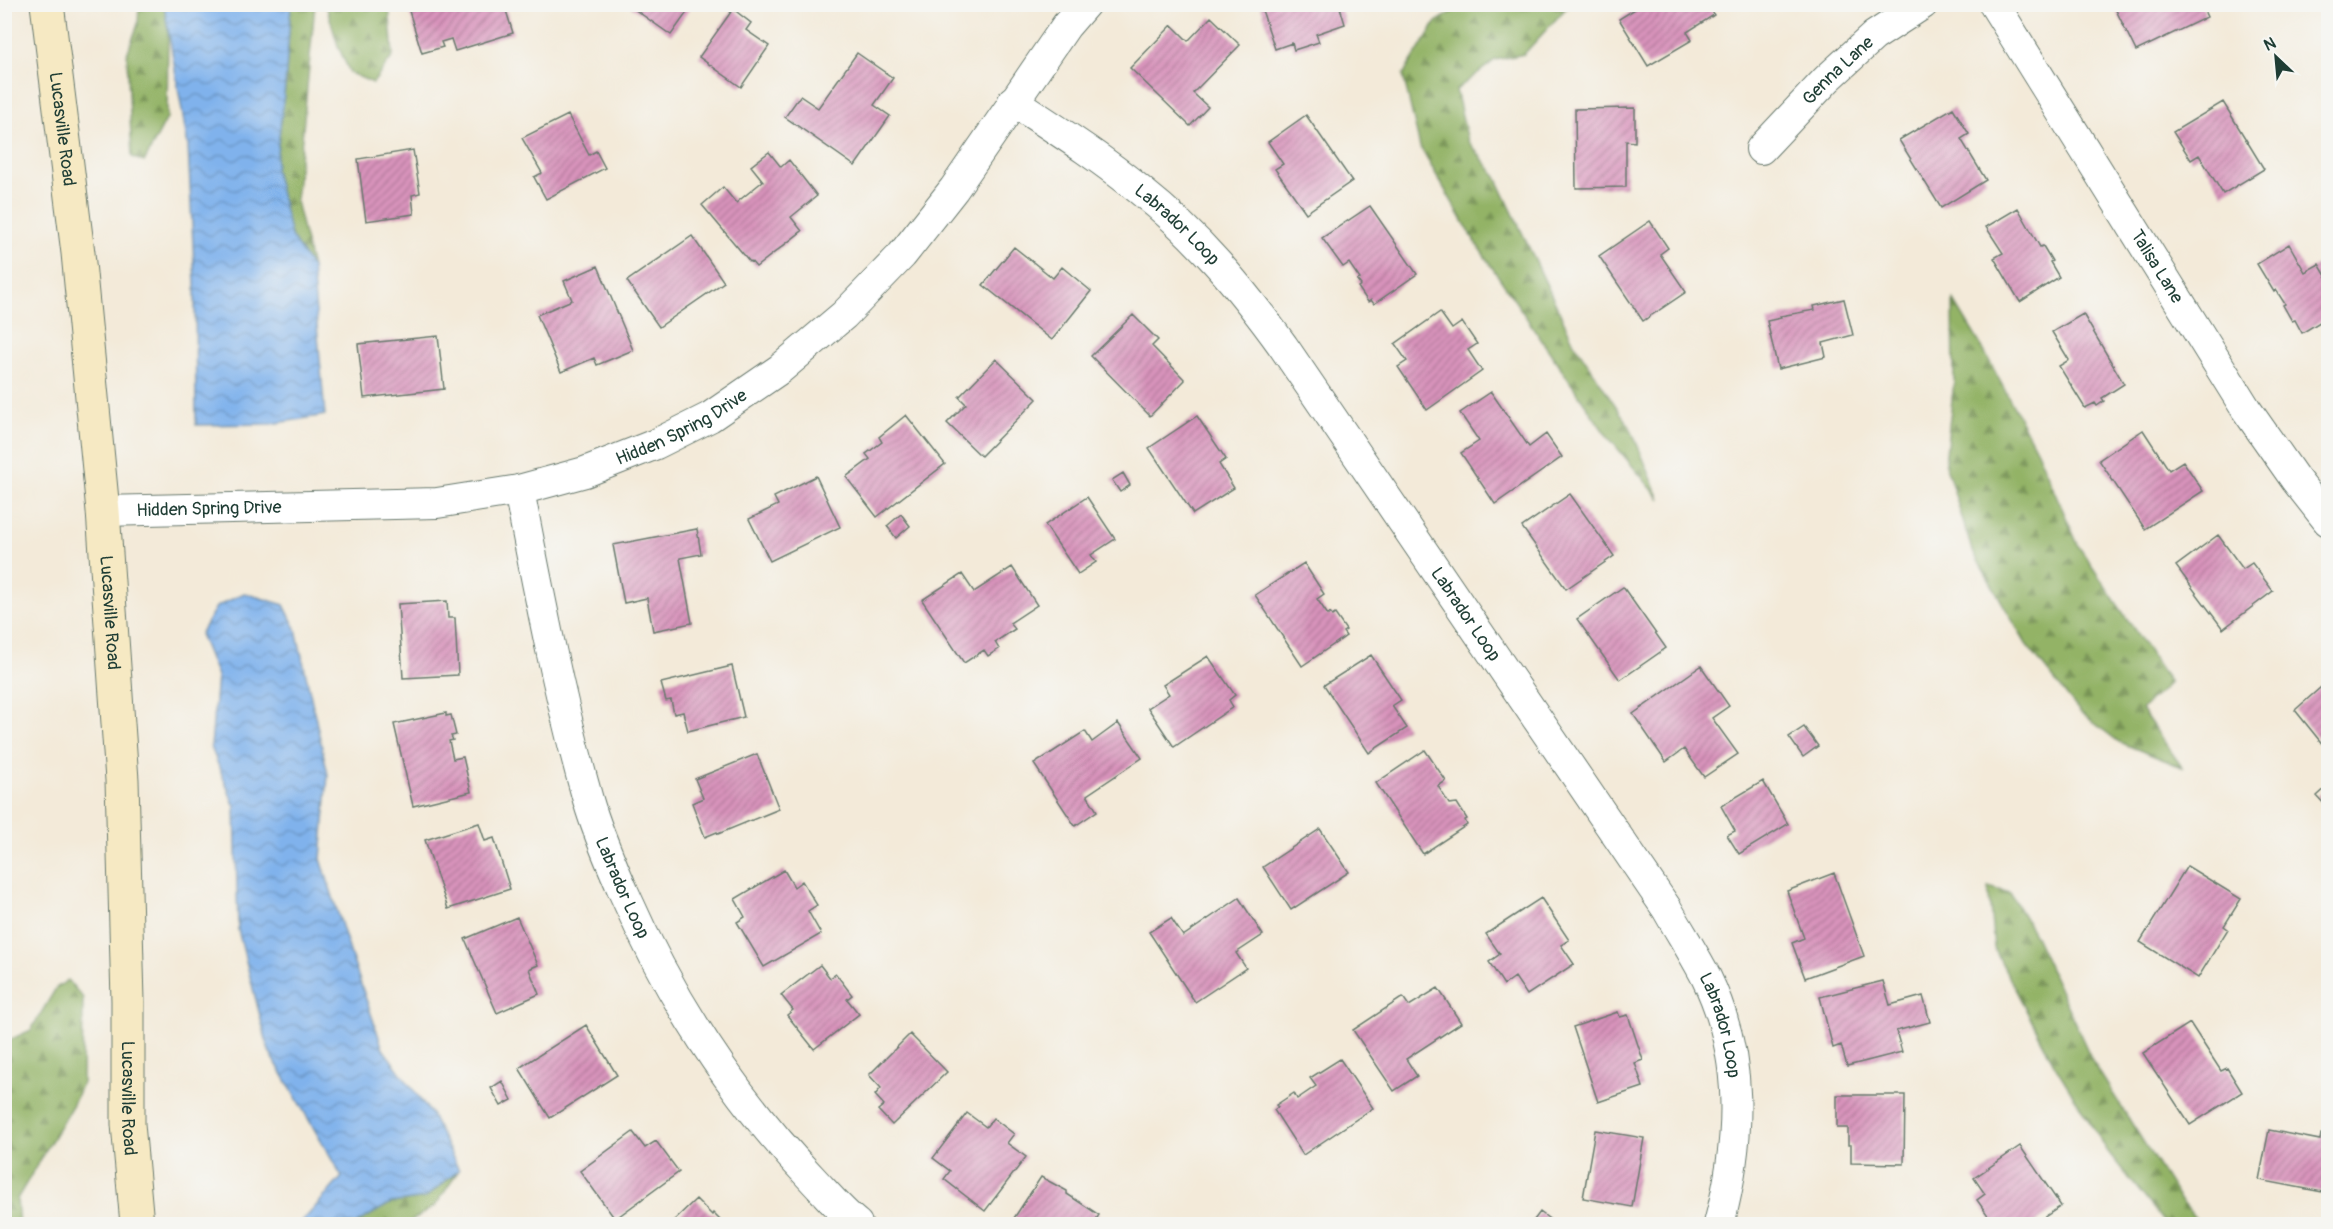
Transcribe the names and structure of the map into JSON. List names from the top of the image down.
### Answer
{
  "streets": {
    "street": [
      "Genna Lane",
      "Lucasville Road",
      "Labrador Loop",
      "Talisa Lane",
      "Hidden Spring Drive"
    ]
  },
  "crossings": [
    ["Lucasville Road", "Hidden Spring Drive"],
    ["Labrador Loop", "Hidden Spring Drive"]
  ],
  "north": "top left"
}
